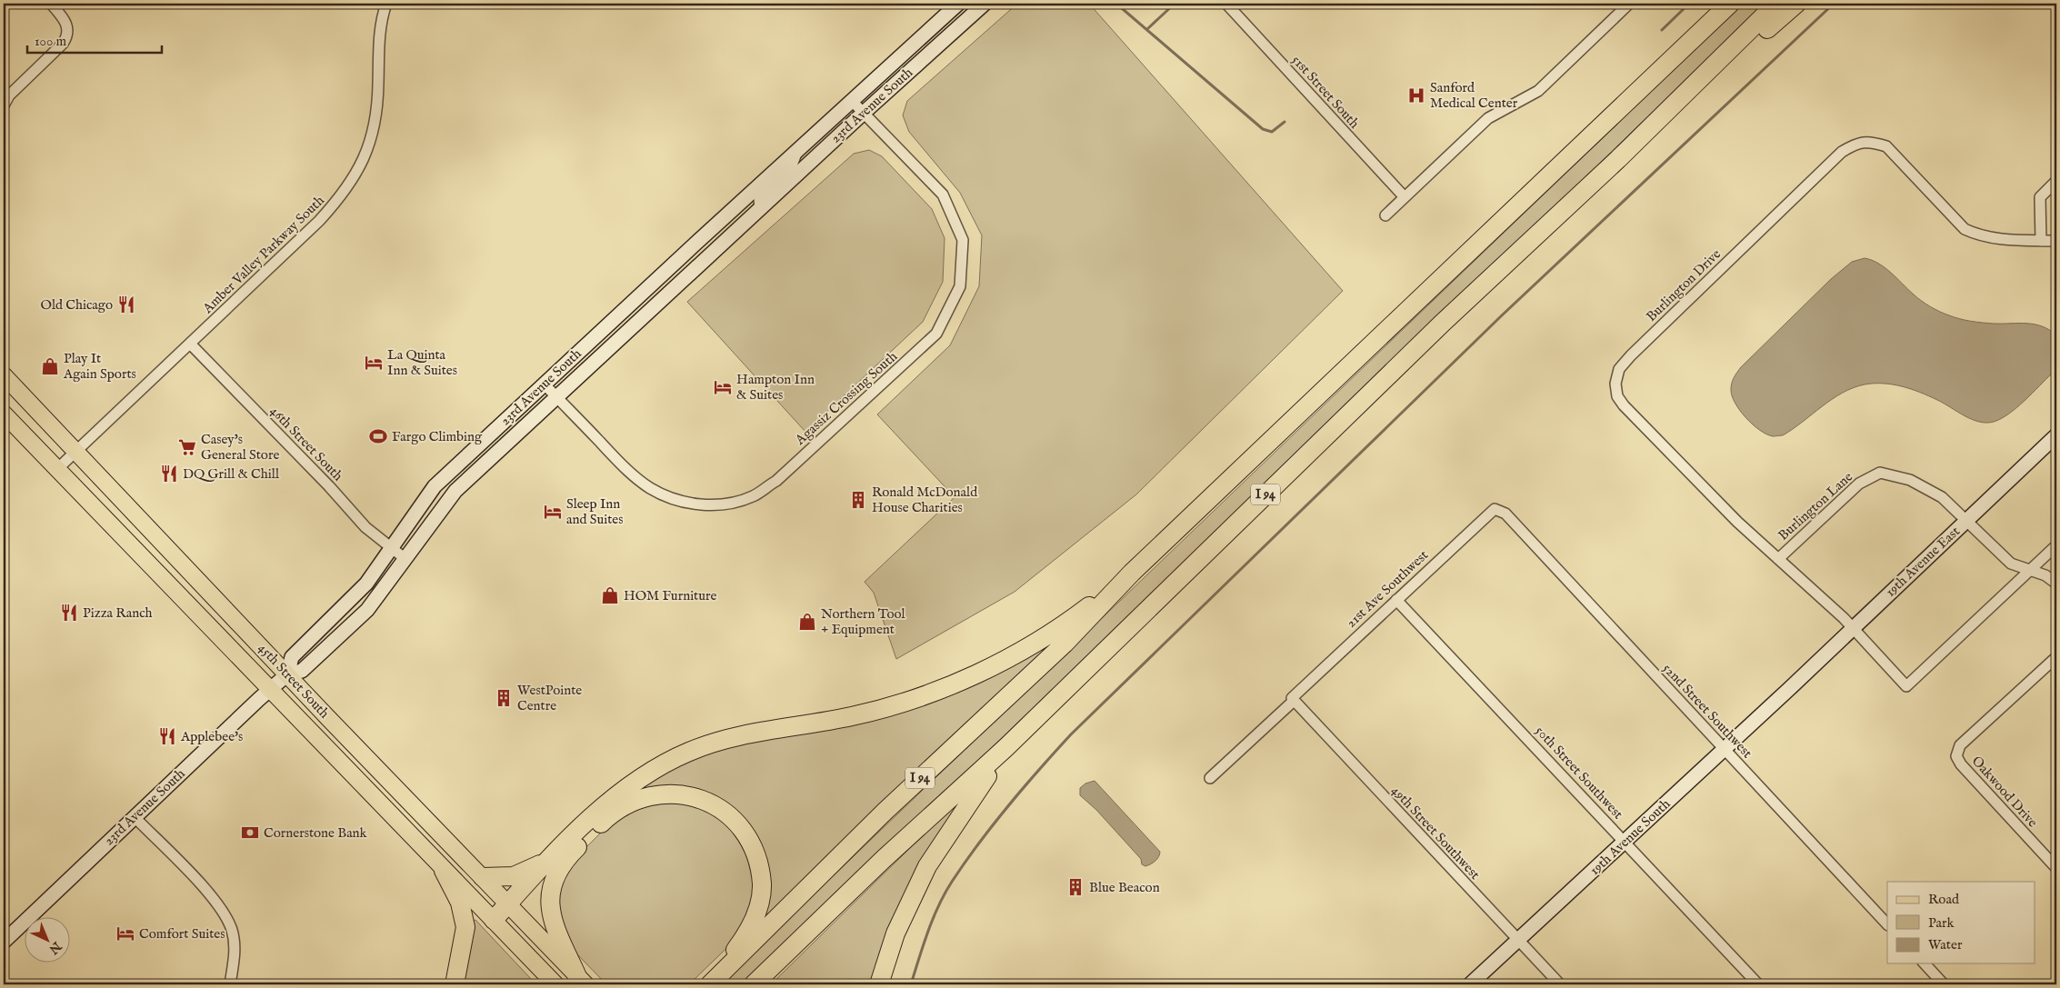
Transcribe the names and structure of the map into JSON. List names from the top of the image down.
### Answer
{
  "streets": {
    "highway": ["I 94"],
    "main road": ["45th Street South"],
    "street": [
      "51st Street South",
      "23rd Avenue South",
      "Amber Valley Parkway South",
      "Burlington Drive",
      "Agassiz Crossing South",
      "46th Street South",
      "Burlington Lane",
      "19th Avenue East",
      "21st Ave Southwest",
      "52nd Street Southwest",
      "50th Street Southwest",
      "Oakwood Drive",
      "49th Street Southwest",
      "19th Avenue South"
    ]
  },
  "crossings": [
    ["23rd Avenue South", "Agassiz Crossing South"],
    ["23rd Avenue South", "46th Street South"],
    ["23rd Avenue South", "45th Street South"],
    ["Amber Valley Parkway South", "46th Street South"],
    ["Amber Valley Parkway South", "45th Street South"],
    ["Burlington Drive", "Burlington Lane"],
    ["Burlington Drive", "19th Avenue East"],
    ["Burlington Lane", "19th Avenue East"],
    ["19th Avenue East", "19th Avenue South"],
    ["21st Ave Southwest", "52nd Street Southwest"],
    ["21st Ave Southwest", "50th Street Southwest"],
    ["21st Ave Southwest", "49th Street Southwest"],
    ["52nd Street Southwest", "19th Avenue South"],
    ["50th Street Southwest", "19th Avenue South"],
    ["49th Street Southwest", "19th Avenue South"]
  ],
  "places": {
    "hospital": ["Sanford Medical Center"],
    "restaurant": [
      "Old Chicago",
      "DQ Grill & Chill",
      "Pizza Ranch",
      "Applebee's"
    ],
    "hotel": [
      "La Quinta Inn & Suites",
      "Hampton Inn & Suites",
      "Sleep Inn and Suites",
      "Comfort Suites"
    ],
    "shop": ["Play It Again Sports", "HOM Furniture", "Northern Tool + Equipment"],
    "sports": ["Fargo Climbing"],
    "supermarket": ["Casey's General Store"],
    "building": ["Ronald McDonald House Charities", "WestPointe Centre", "Blue Beacon"],
    "bank": ["Cornerstone Bank"]
  },
  "legend": ["Road", "Park", "Water"],
  "scale_bar": "100 m",
  "north": "bottom right"
}
